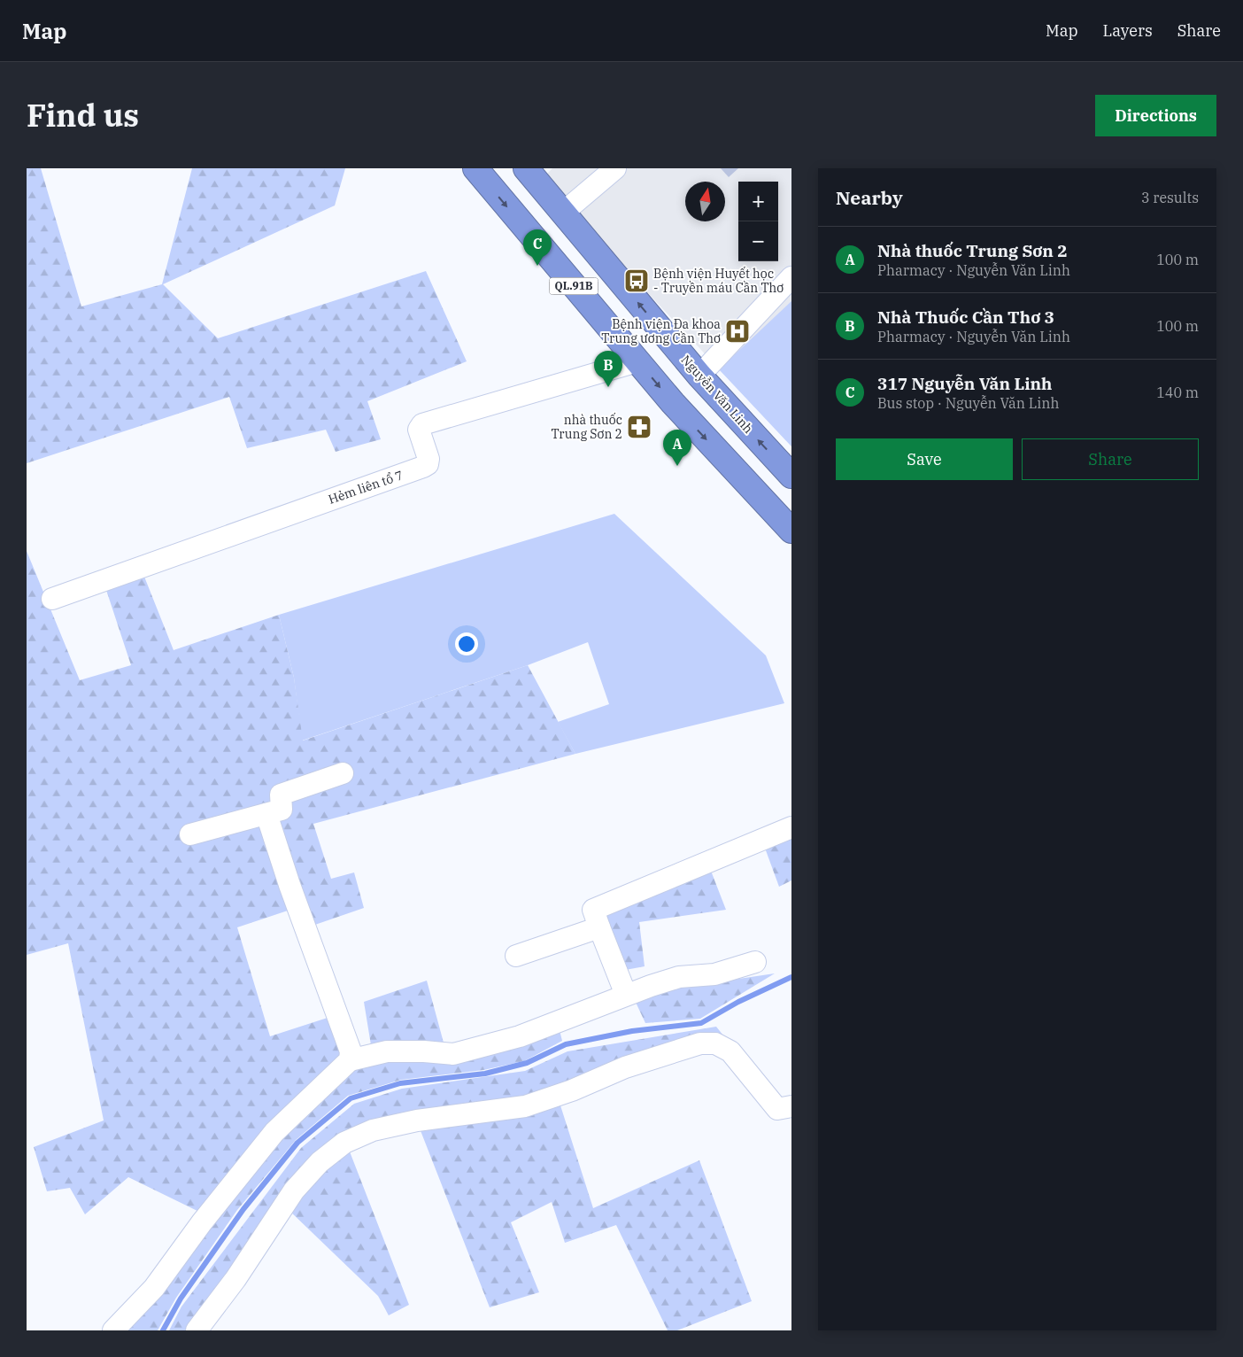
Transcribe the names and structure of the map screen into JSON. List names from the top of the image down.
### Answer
{
  "streets": {
    "highway": ["QL.91B", "Nguyễn Văn Linh"],
    "lane": ["Hẻm liên tổ 7"]
  },
  "crossings": [
    ["QL.91B", "Hẻm liên tổ 7"]
  ],
  "places": {
    "bus stop": ["Bệnh viện Huyết học - Truyền máu Cần Thơ"],
    "hospital": ["Bệnh viện Đa khoa Trung ương Cần Thơ"],
    "pharmacy": ["nhà thuốc Trung Sơn 2"]
  },
  "north": "top",
  "page": {
    "header": "Map",
    "nav": ["Map", "Layers", "Share"],
    "title": "Find us",
    "buttons": [
      "Directions",
      ["Save", "Share"]
    ],
    "heading": ["Nearby", "3 results"],
    "map_buttons": ["+", "−"],
    "list": [
      {
        "mark": "A",
        "name": "Nhà thuốc Trung Sơn 2",
        "note": "Pharmacy · Nguyễn Văn Linh",
        "value": "100 m"
      },
      {
        "mark": "B",
        "name": "Nhà Thuốc Cần Thơ 3",
        "note": "Pharmacy · Nguyễn Văn Linh",
        "value": "100 m"
      },
      {
        "mark": "C",
        "name": "317 Nguyễn Văn Linh",
        "note": "Bus stop · Nguyễn Văn Linh",
        "value": "140 m"
      }
    ],
    "pins": ["C", "B", "A"]
  }
}
